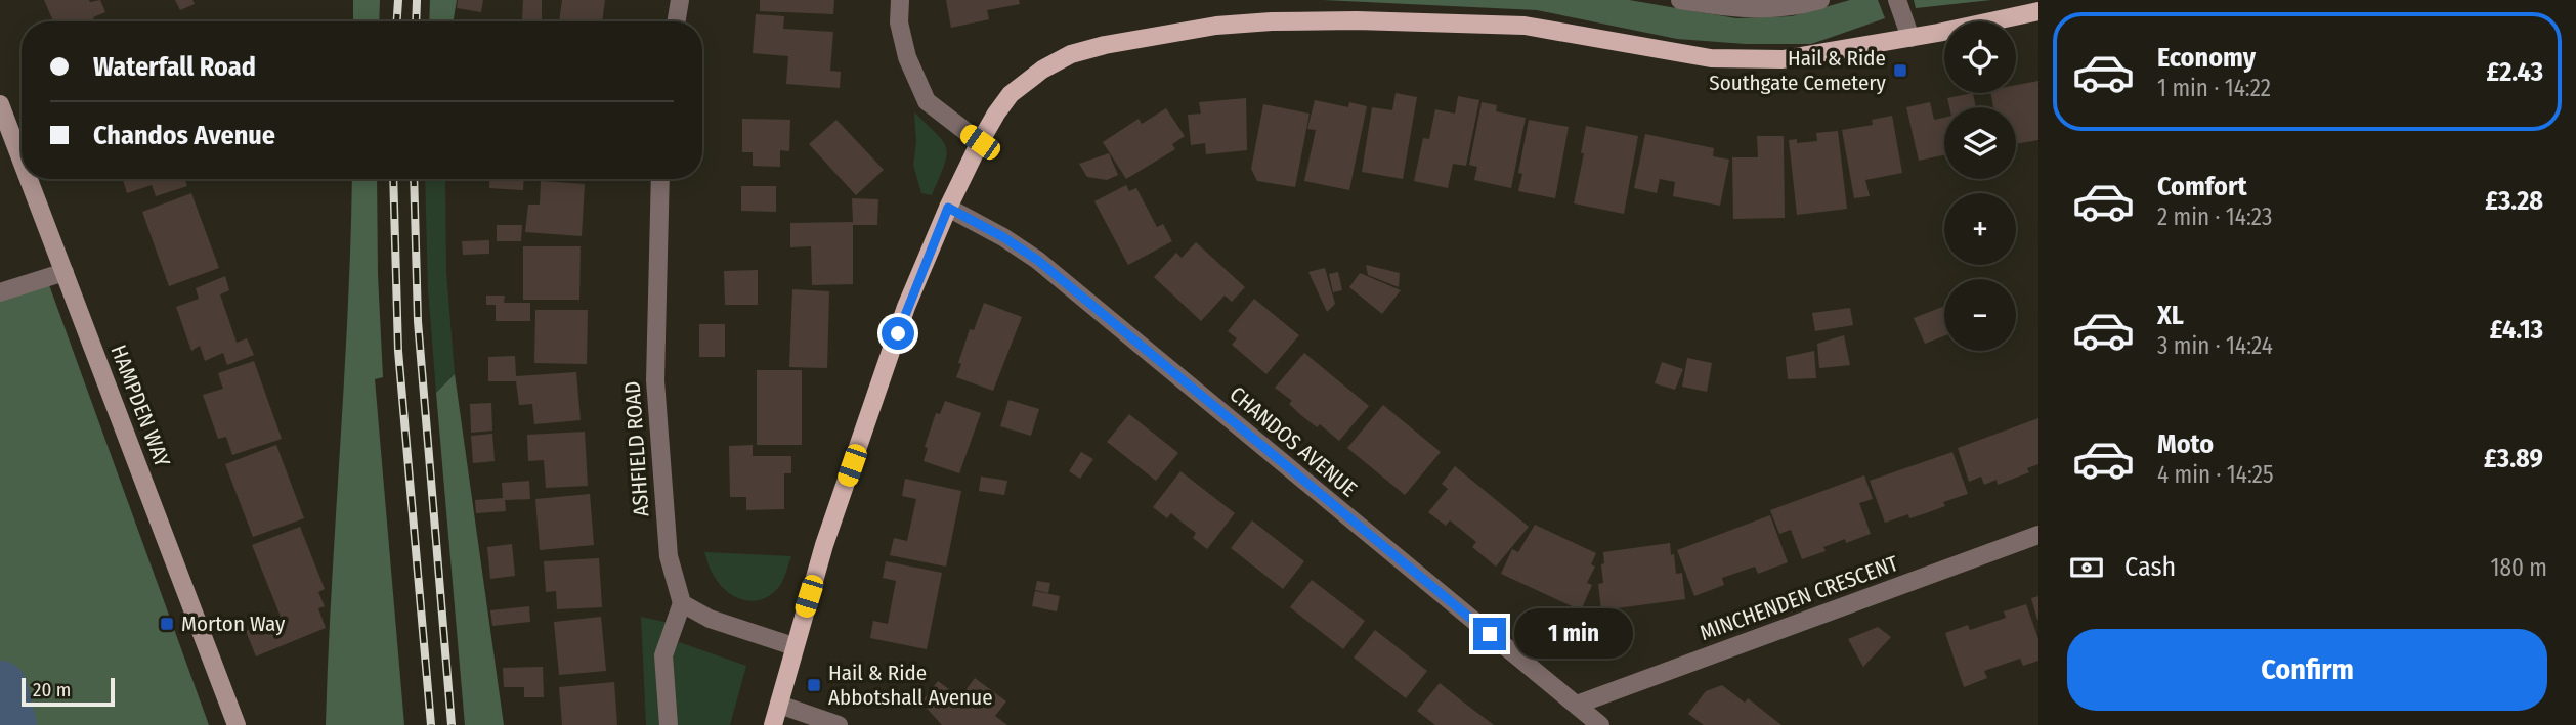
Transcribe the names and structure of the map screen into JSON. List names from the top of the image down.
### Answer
{
  "streets": {
    "street": [
      "HAMPDEN WAY",
      "CHANDOS AVENUE",
      "ASHFIELD ROAD",
      "MINCHENDEN CRESCENT"
    ]
  },
  "crossings": [
    ["CHANDOS AVENUE", "MINCHENDEN CRESCENT"]
  ],
  "places": {
    "transit": ["Hail & Ride Southgate Cemetery", "Morton Way", "Hail & Ride Abbotshall Avenue"]
  },
  "scale_bar": "20 m",
  "page": {
    "list": [
      {
        "name": "Economy",
        "note": "1 min · 14:22",
        "value": "£2.43"
      },
      {
        "name": "Comfort",
        "note": "2 min · 14:23",
        "value": "£3.28"
      },
      {
        "name": "XL",
        "note": "3 min · 14:24",
        "value": "£4.13"
      },
      {
        "name": "Moto",
        "note": "4 min · 14:25",
        "value": "£3.89"
      }
    ],
    "map_buttons": ["+", "−"],
    "banner": ["Waterfall Road", "Chandos Avenue"],
    "pay": ["Cash", "180 m"],
    "bubble": "1 min",
    "buttons": "Confirm",
    "scale": "20 m"
  }
}
